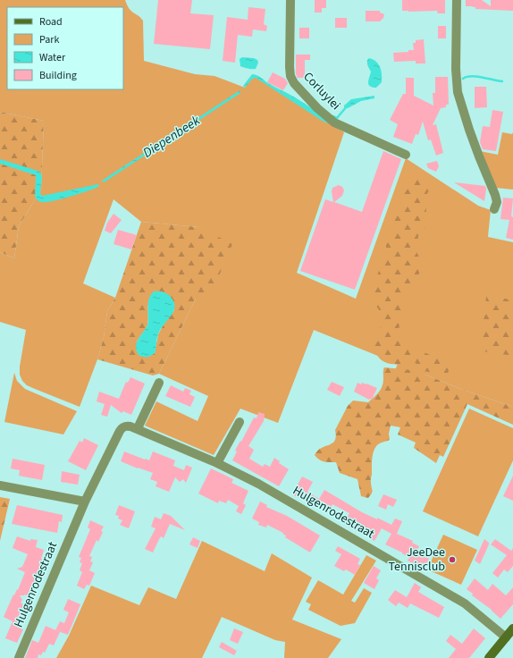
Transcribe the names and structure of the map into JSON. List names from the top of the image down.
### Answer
{
  "streets": {
    "street": ["Corluylei", "Hulgenrodestraat"]
  },
  "water": ["Diepenbeek"],
  "places": ["JeeDee Tennisclub"],
  "legend": [
    "Road",
    "Park",
    "Water",
    "Building"
  ]
}
